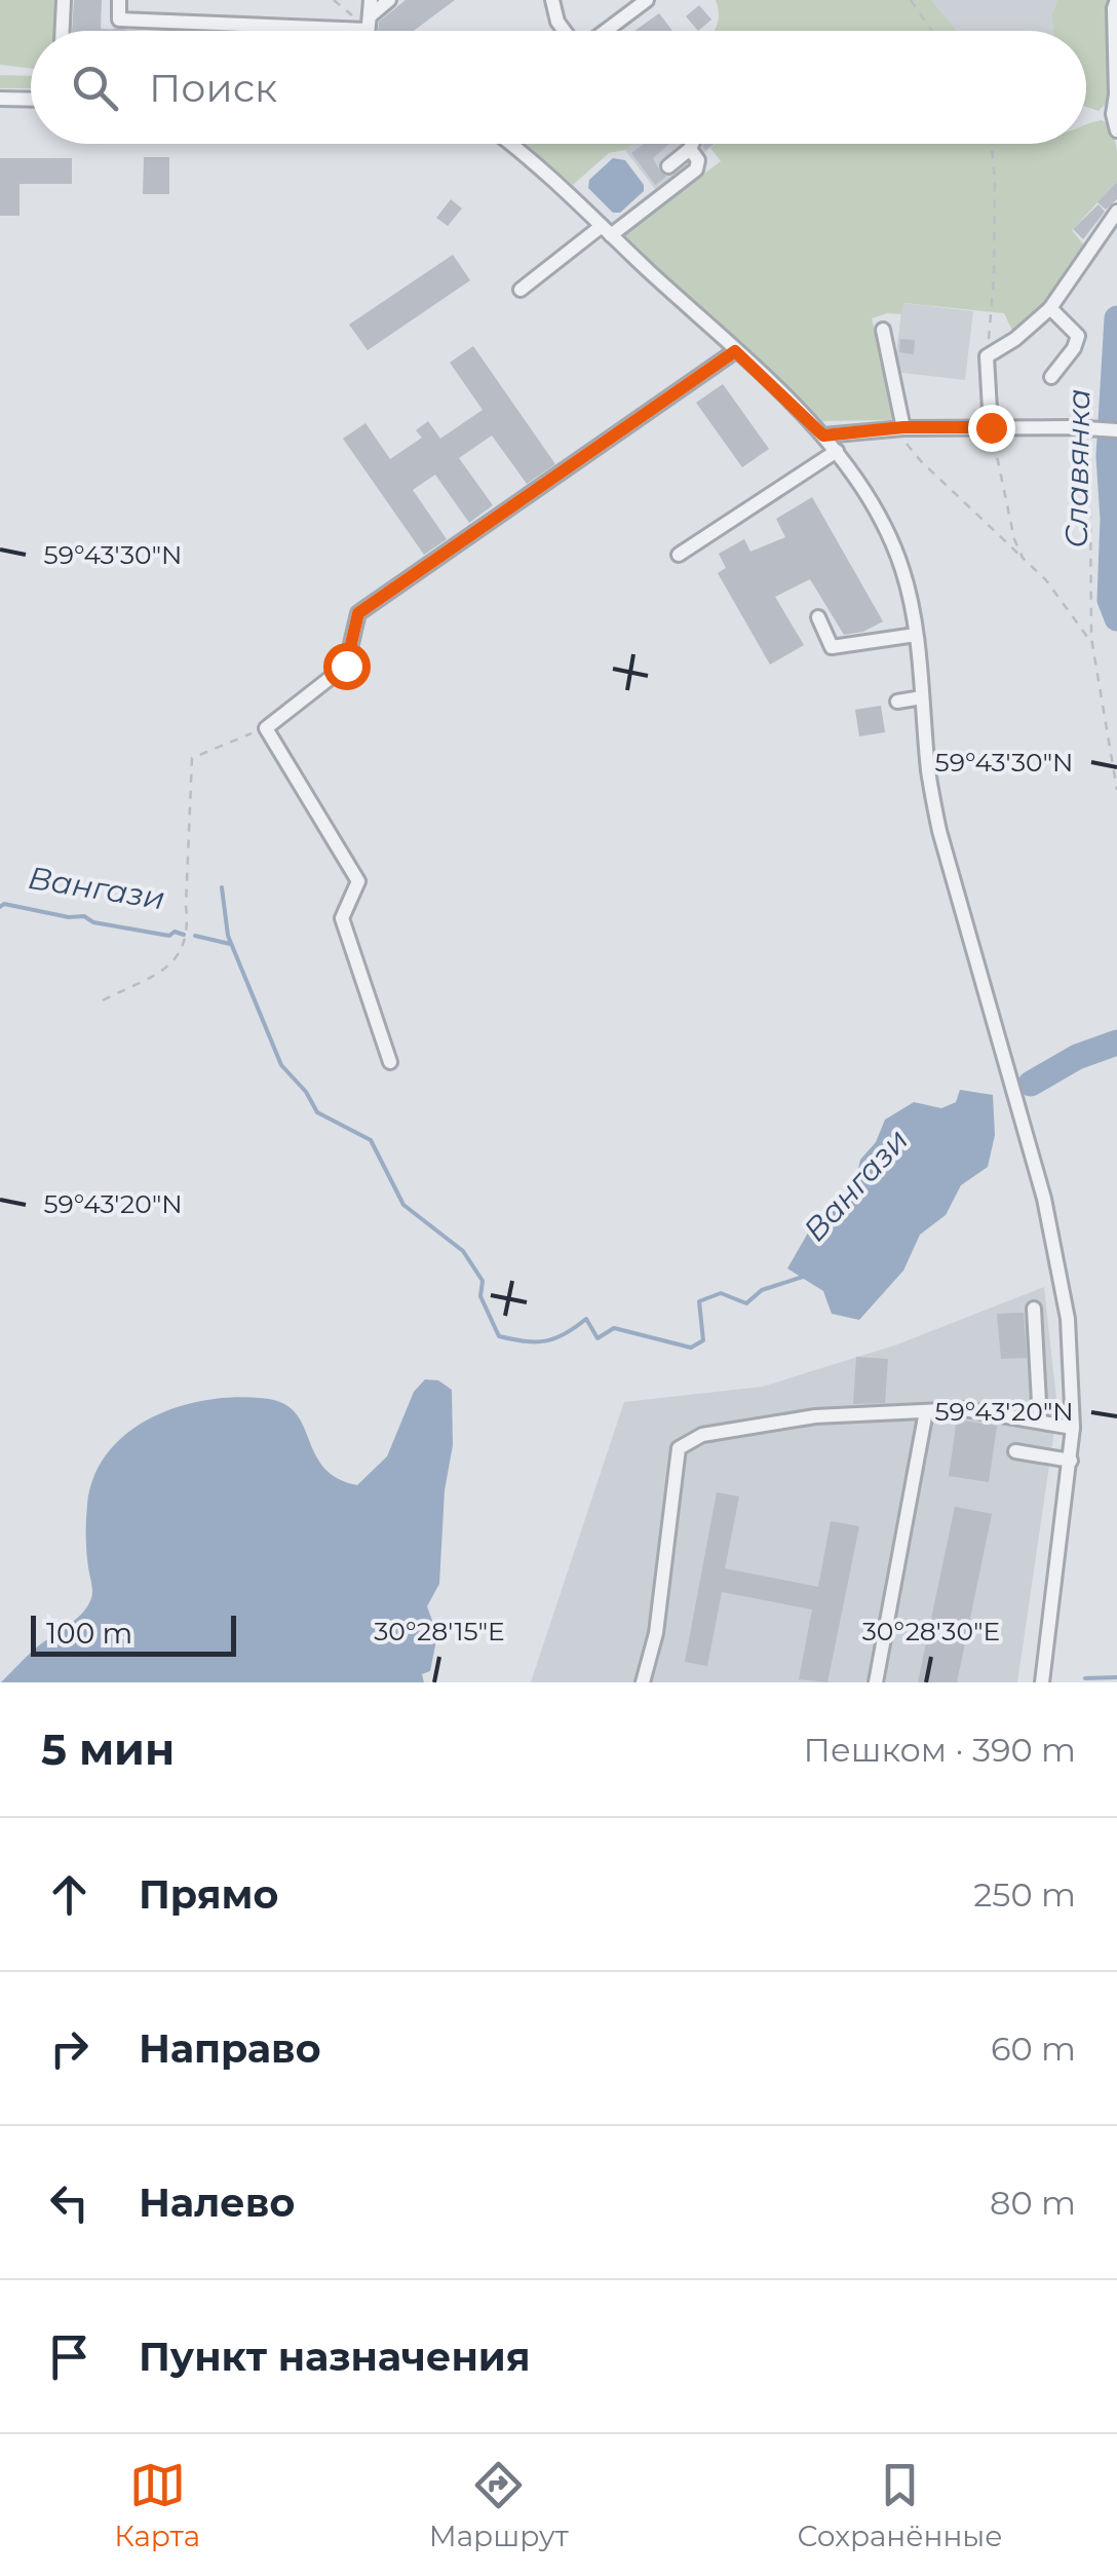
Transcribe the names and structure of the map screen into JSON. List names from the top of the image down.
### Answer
{
  "water": ["Славянка", "Вангази"],
  "scale_bar": "100 m",
  "page": {
    "search": "Поиск",
    "scale": "100 m",
    "heading": ["5 мин", "Пешком · 390 m"],
    "list": [
      ["Прямо", "250 m"],
      ["Направо", "60 m"],
      ["Налево", "80 m"],
      "Пункт назначения"
    ],
    "nav": ["Карта", "Маршрут", "Сохранённые"]
  },
  "coordinates": [
    "59°43'30\"N",
    "59°43'20\"N",
    "30°28'15\"E",
    "30°28'30\"E"
  ]
}
